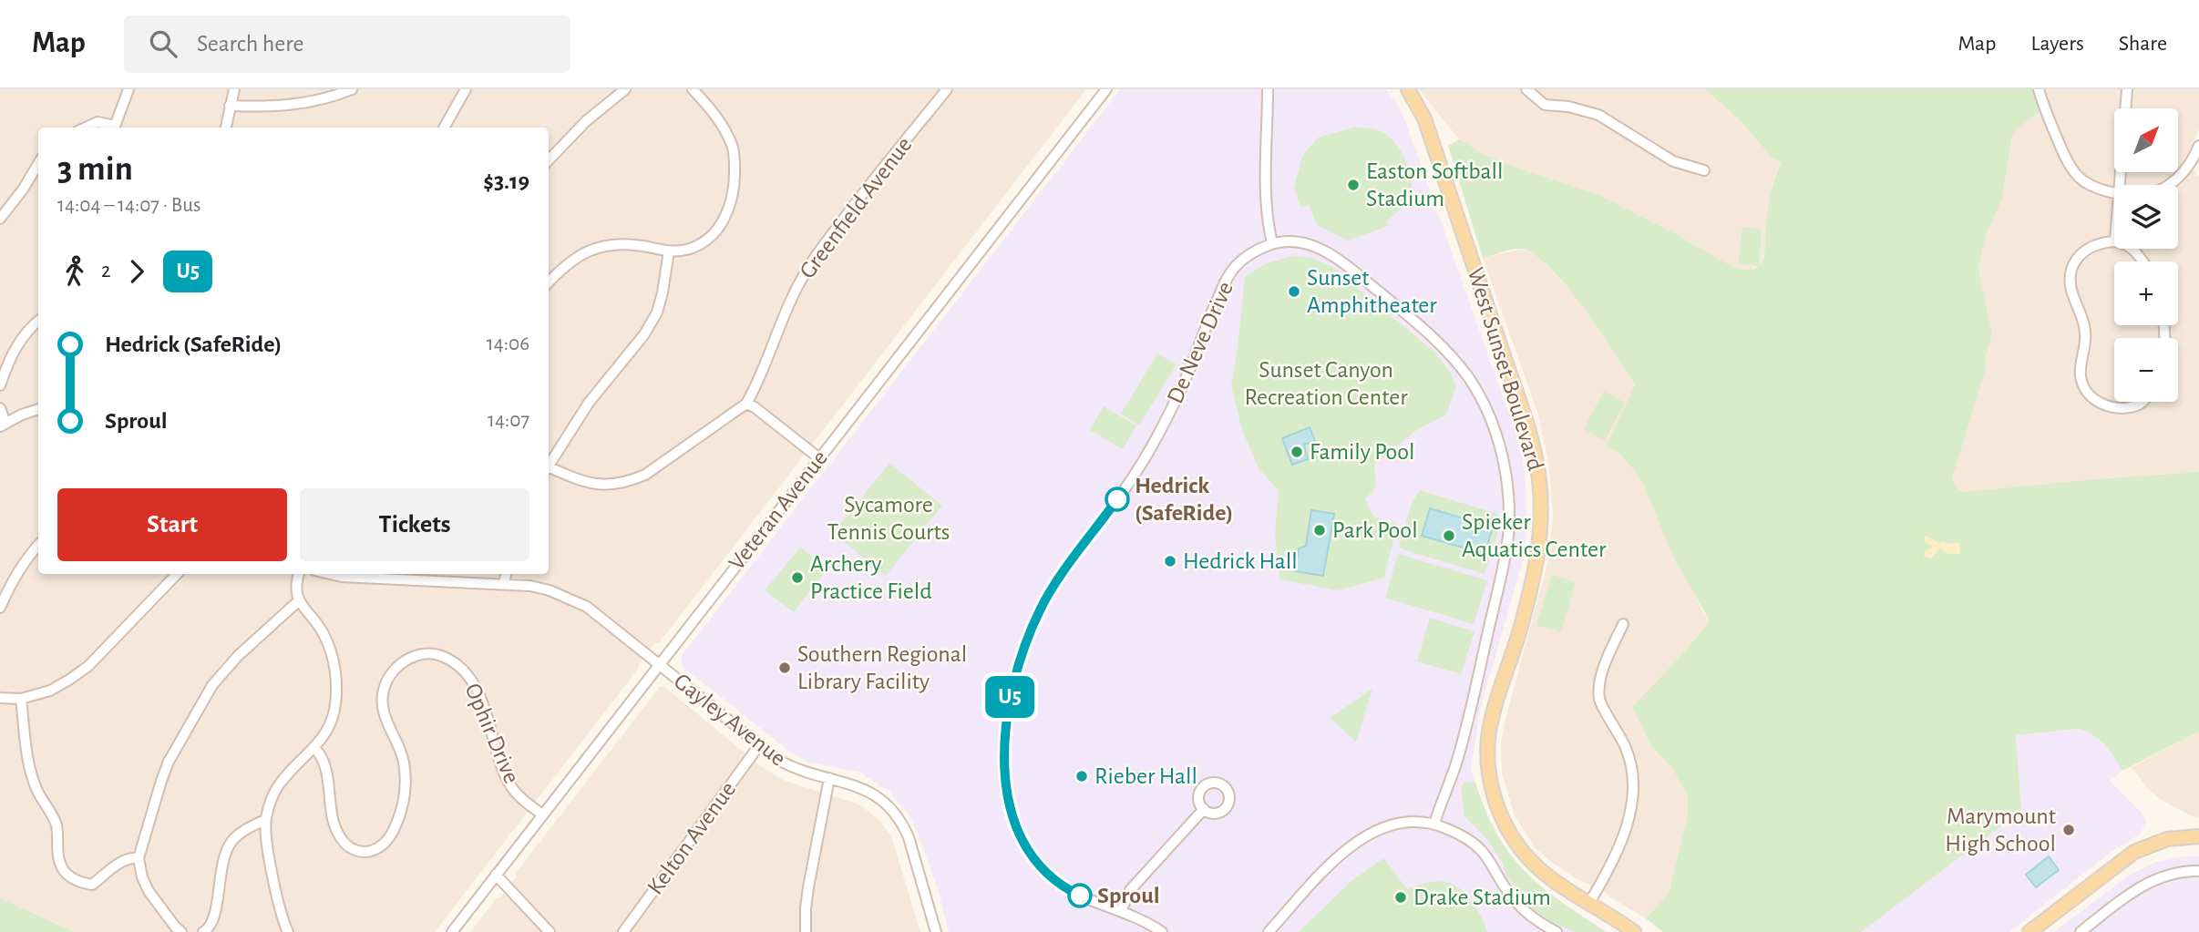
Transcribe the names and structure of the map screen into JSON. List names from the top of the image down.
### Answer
{
  "streets": {
    "main road": ["West Sunset Boulevard"],
    "street": [
      "Greenfield Avenue",
      "De Neve Drive",
      "Veteran Avenue",
      "Gayley Avenue",
      "Ophir Drive",
      "Kelton Avenue"
    ]
  },
  "crossings": [
    ["Veteran Avenue", "Gayley Avenue"],
    ["Veteran Avenue", "Ophir Drive"],
    ["Gayley Avenue", "Kelton Avenue"]
  ],
  "parks": ["Sunset Canyon Recreation Center", "Sycamore Tennis Courts"],
  "places": [
    "Easton Softball Stadium",
    "Sunset Amphitheater",
    "Family Pool",
    "Hedrick (SafeRide)",
    "Park Pool",
    "Spieker Aquatics Center",
    "Hedrick Hall",
    "Archery Practice Field",
    "Southern Regional Library Facility",
    "Rieber Hall",
    "Marymount High School",
    "Sproul",
    "Drake Stadium"
  ],
  "lines": ["bus line U5"],
  "north": "top right",
  "page": {
    "header": "Map",
    "search": "Search here",
    "nav": ["Map", "Layers", "Share"],
    "on_map": "U5",
    "map_buttons": ["+", "−"],
    "heading": ["3 min", "14:04 – 14:07 · Bus", "$3.19"],
    "legs": ["2", "U5"],
    "list": [
      {
        "name": "Hedrick (SafeRide)",
        "value": "14:06"
      },
      {
        "name": "Sproul",
        "value": "14:07"
      }
    ],
    "buttons": ["Start", "Tickets"]
  }
}
